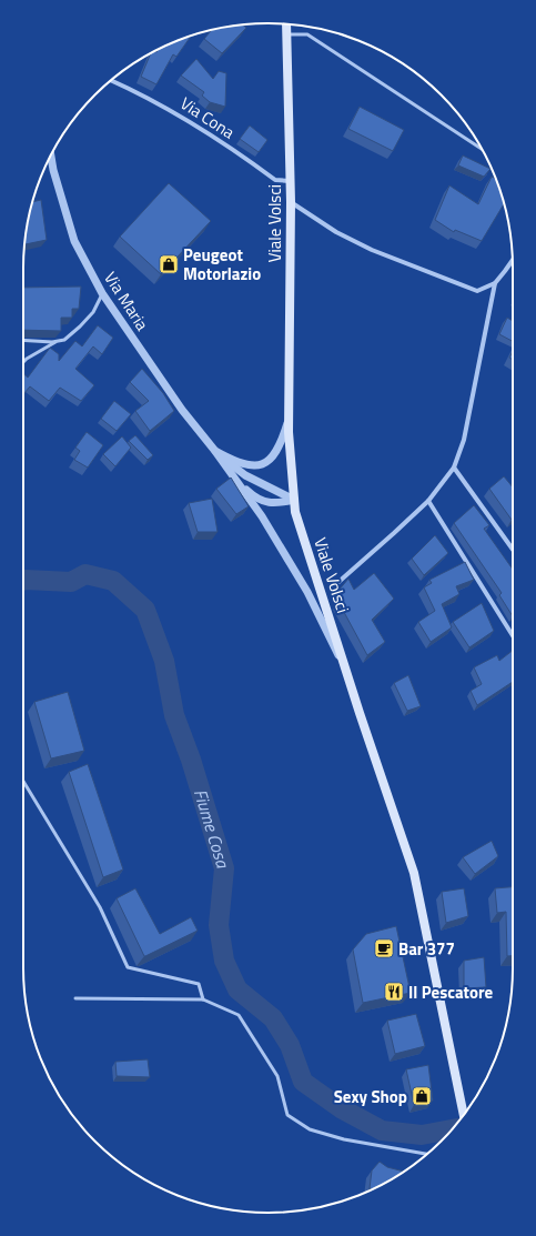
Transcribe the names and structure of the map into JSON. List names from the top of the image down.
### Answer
{
  "streets": {
    "main road": ["Viale Volsci"],
    "street": ["Via Cona", "Via Maria"]
  },
  "crossings": [
    ["Via Cona", "Viale Volsci"]
  ],
  "water": ["Fiume Cosa"],
  "places": {
    "shop": ["Peugeot Motorlazio", "Sexy Shop"],
    "cafe": ["Bar 377"],
    "restaurant": ["Il Pescatore"]
  }
}
